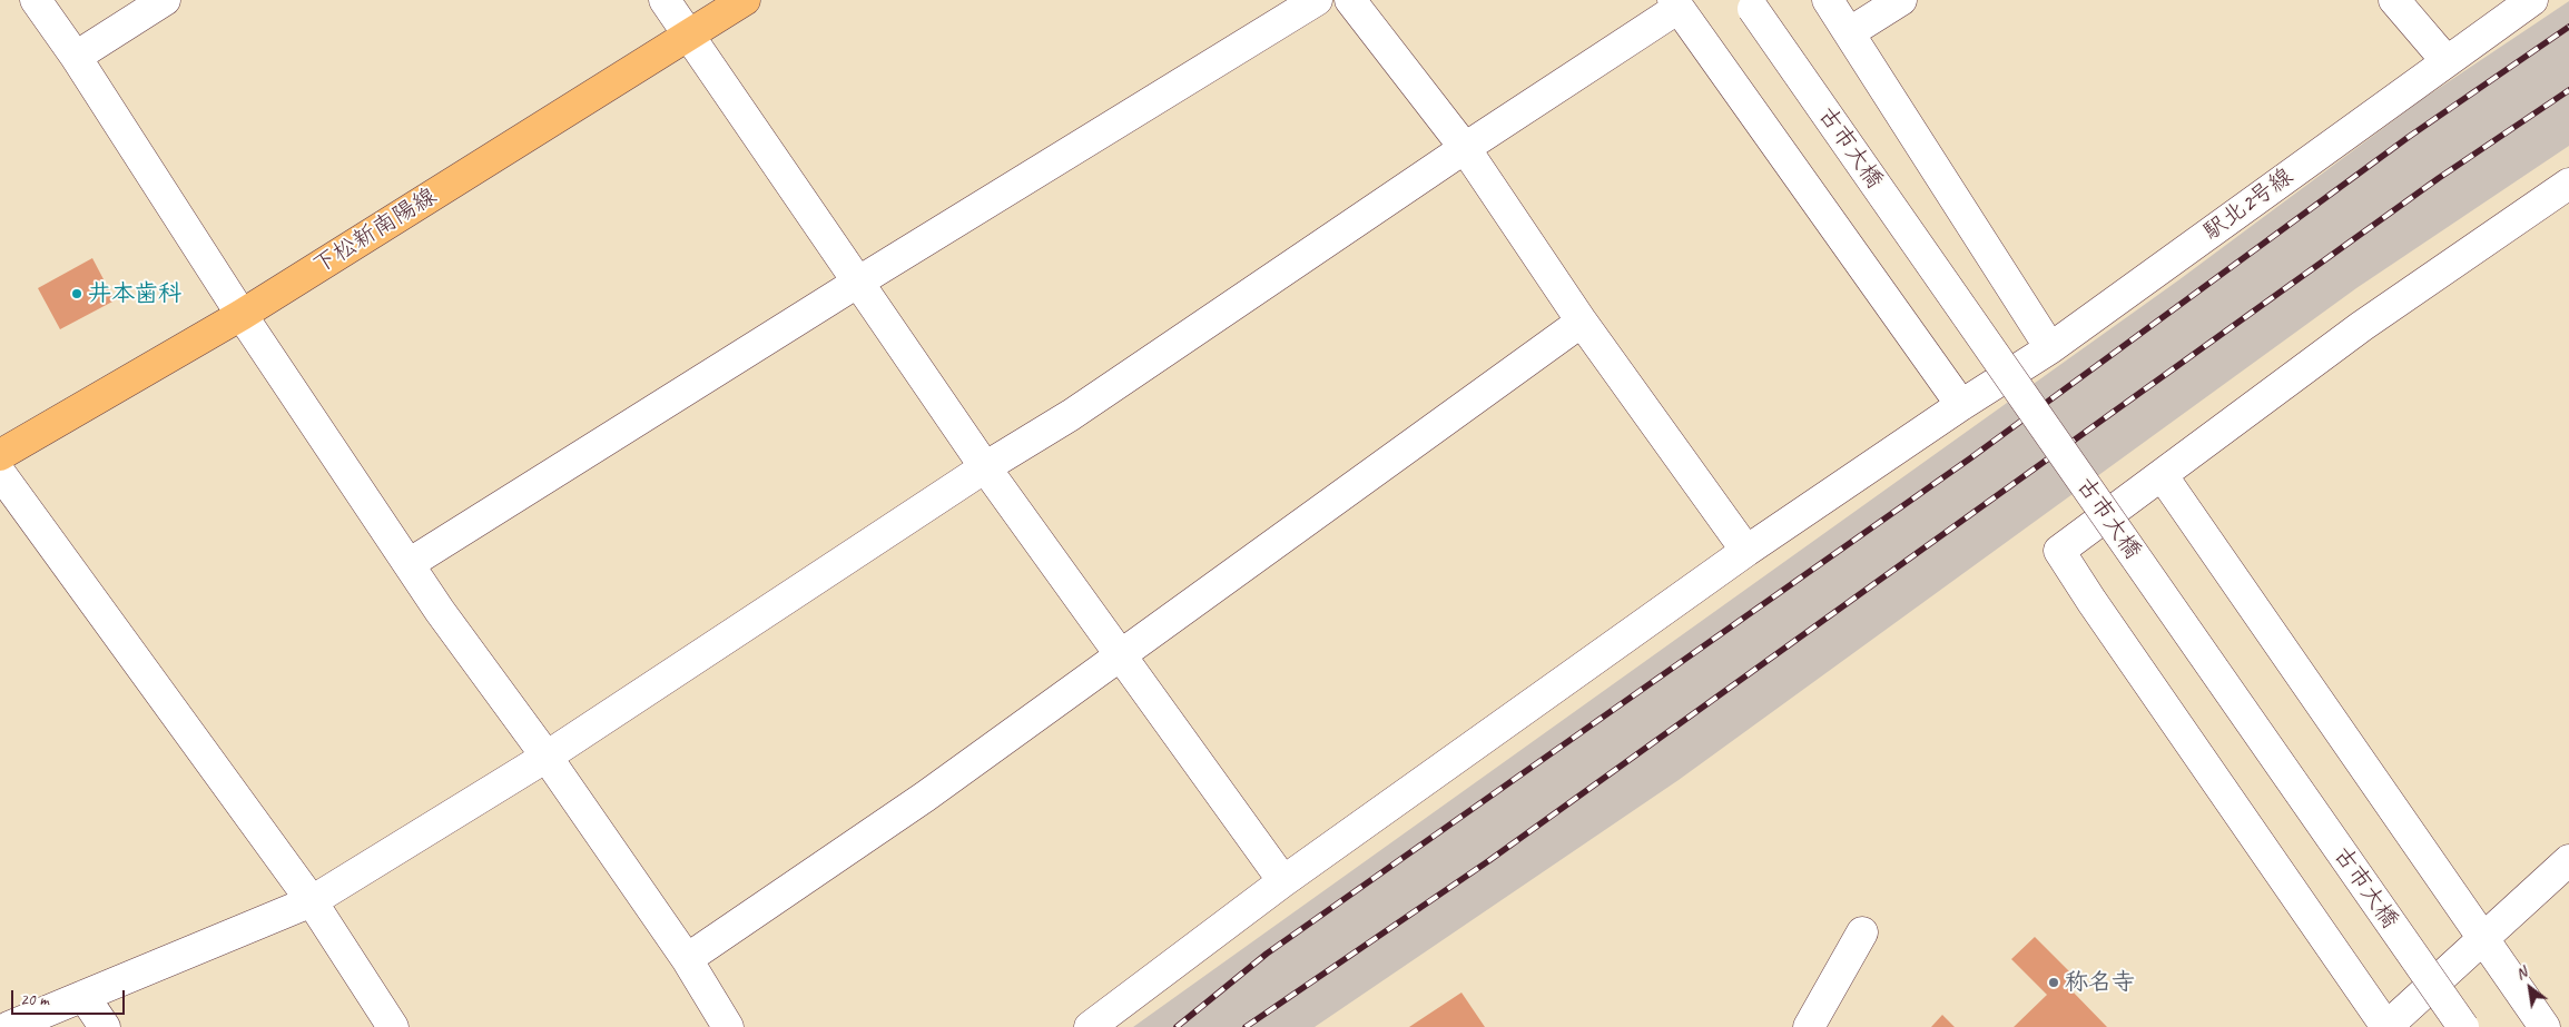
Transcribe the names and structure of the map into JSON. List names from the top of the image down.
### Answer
{
  "streets": {
    "main road": ["下松新南陽線"],
    "street": ["古市大橋", "駅北2号線"]
  },
  "places": ["井本歯科", "称名寺"],
  "scale_bar": "20 m",
  "north": "top left"
}
